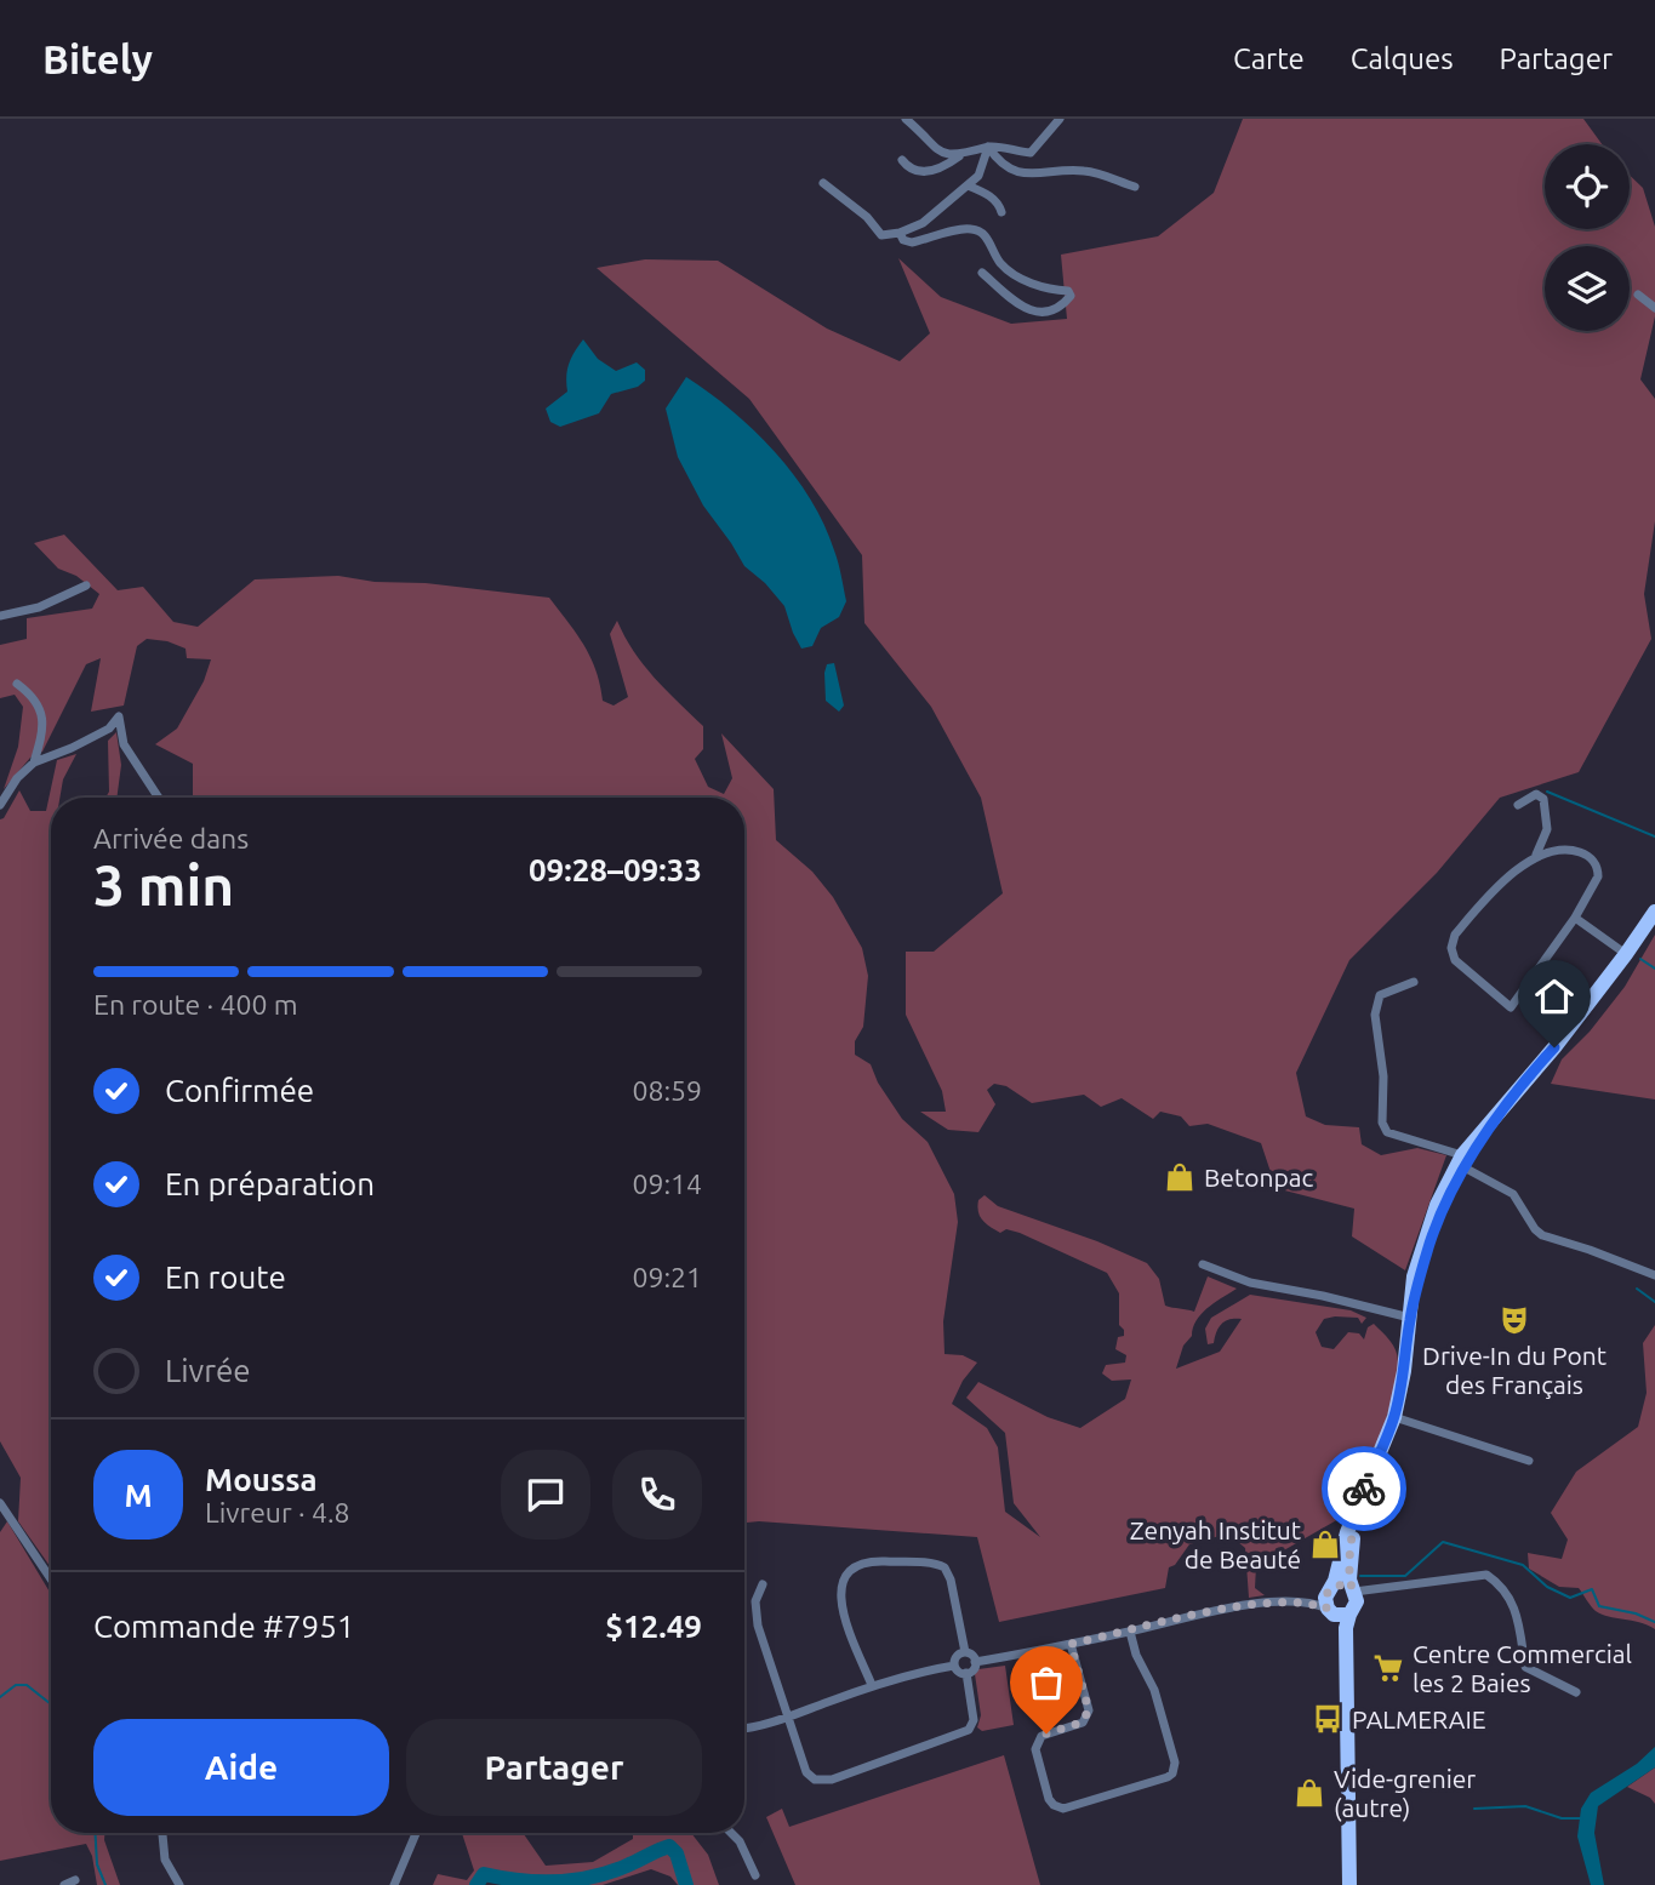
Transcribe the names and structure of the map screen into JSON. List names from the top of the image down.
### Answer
{
  "places": {
    "shop": ["Betonpac", "Zenyah Institut de Beauté", "Vide-grenier (autre)"],
    "theatre": ["Drive-In du Pont des Français"],
    "supermarket": ["Centre Commercial les 2 Baies"],
    "bus stop": ["PALMERAIE"]
  },
  "page": {
    "header": "Bitely",
    "nav": ["Carte", "Calques", "Partager"],
    "heading": ["3 min", "Arrivée dans", "09:28–09:33"],
    "panel": [
      "Moussa",
      "Livreur · 4.8",
      "Commande #7951",
      "$12.49"
    ],
    "bar": "En route · 400 m",
    "list": [
      ["Confirmée", "08:59"],
      ["En préparation", "09:14"],
      ["En route", "09:21"],
      "Livrée"
    ],
    "round": "M",
    "buttons": ["Aide", "Partager"]
  }
}
